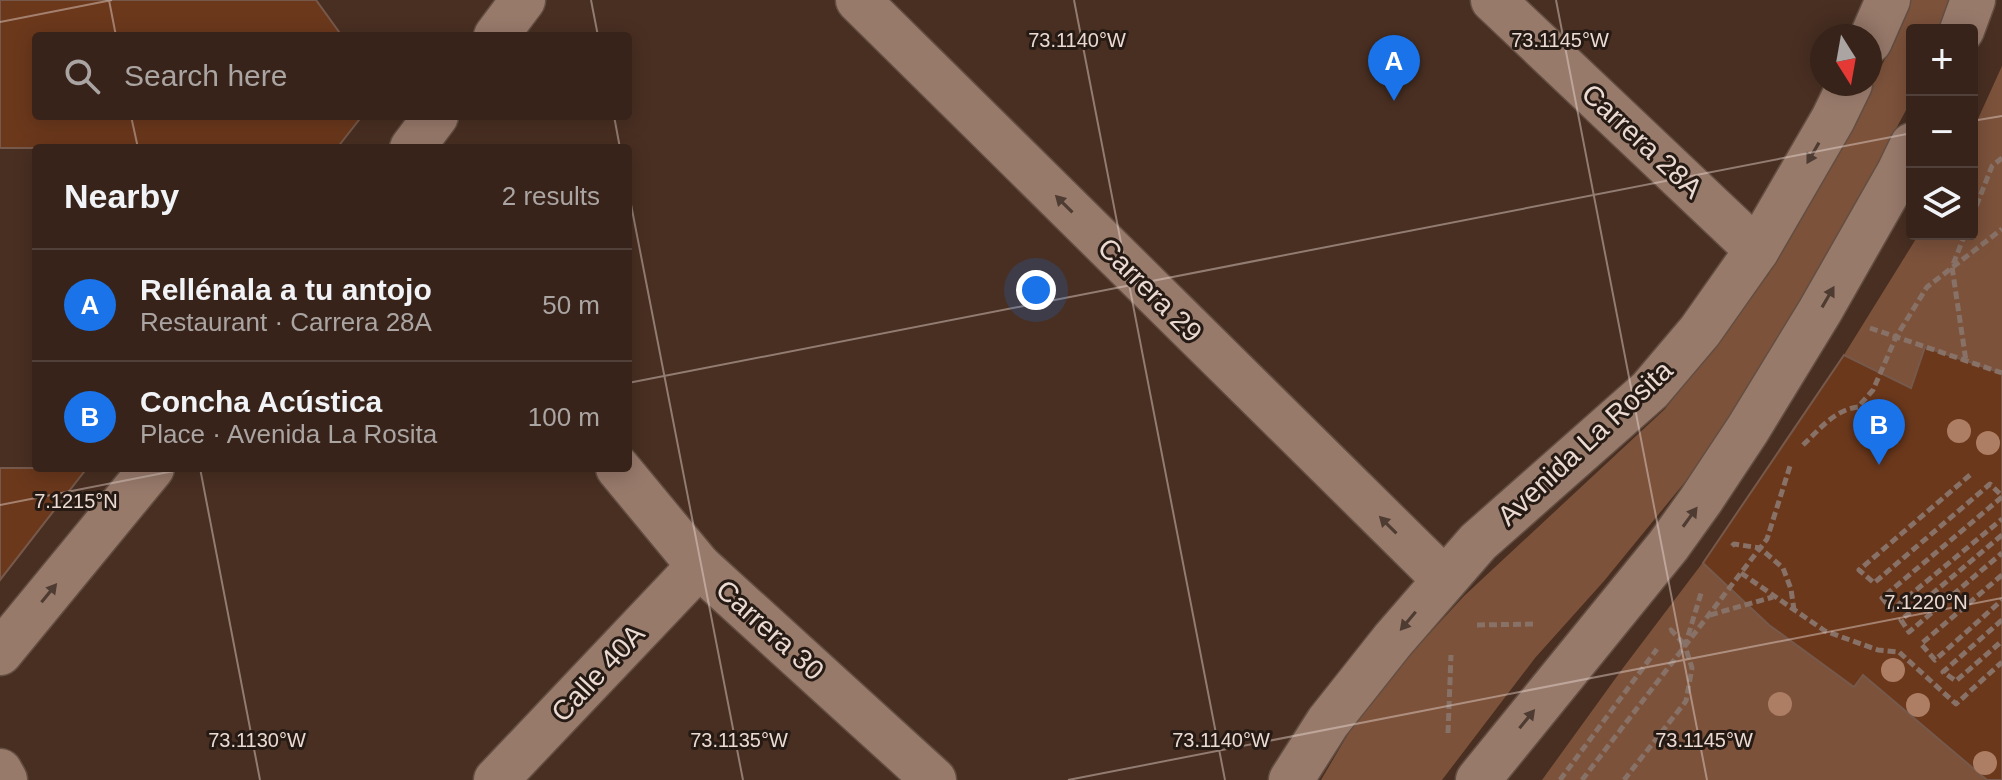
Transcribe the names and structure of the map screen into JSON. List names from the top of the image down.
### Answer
{
  "streets": {
    "street": [
      "Carrera 28A",
      "Carrera 29",
      "Avenida La Rosita",
      "Carrera 30",
      "Calle 40A"
    ]
  },
  "crossings": [
    ["Carrera 28A", "Avenida La Rosita"],
    ["Carrera 29", "Avenida La Rosita"],
    ["Carrera 30", "Calle 40A"]
  ],
  "one_way": ["Carrera 29"],
  "north": "bottom",
  "page": {
    "map_buttons": ["+", "−"],
    "search": "Search here",
    "pins": ["A", "B"],
    "heading": ["Nearby", "2 results"],
    "list": [
      {
        "mark": "A",
        "name": "Rellénala a tu antojo",
        "note": "Restaurant · Carrera 28A",
        "value": "50 m"
      },
      {
        "mark": "B",
        "name": "Concha Acústica",
        "note": "Place · Avenida La Rosita",
        "value": "100 m"
      }
    ]
  },
  "coordinates": [
    "73.1140°W",
    "73.1145°W",
    "7.1215°N",
    "7.1220°N",
    "73.1130°W",
    "73.1135°W"
  ]
}
